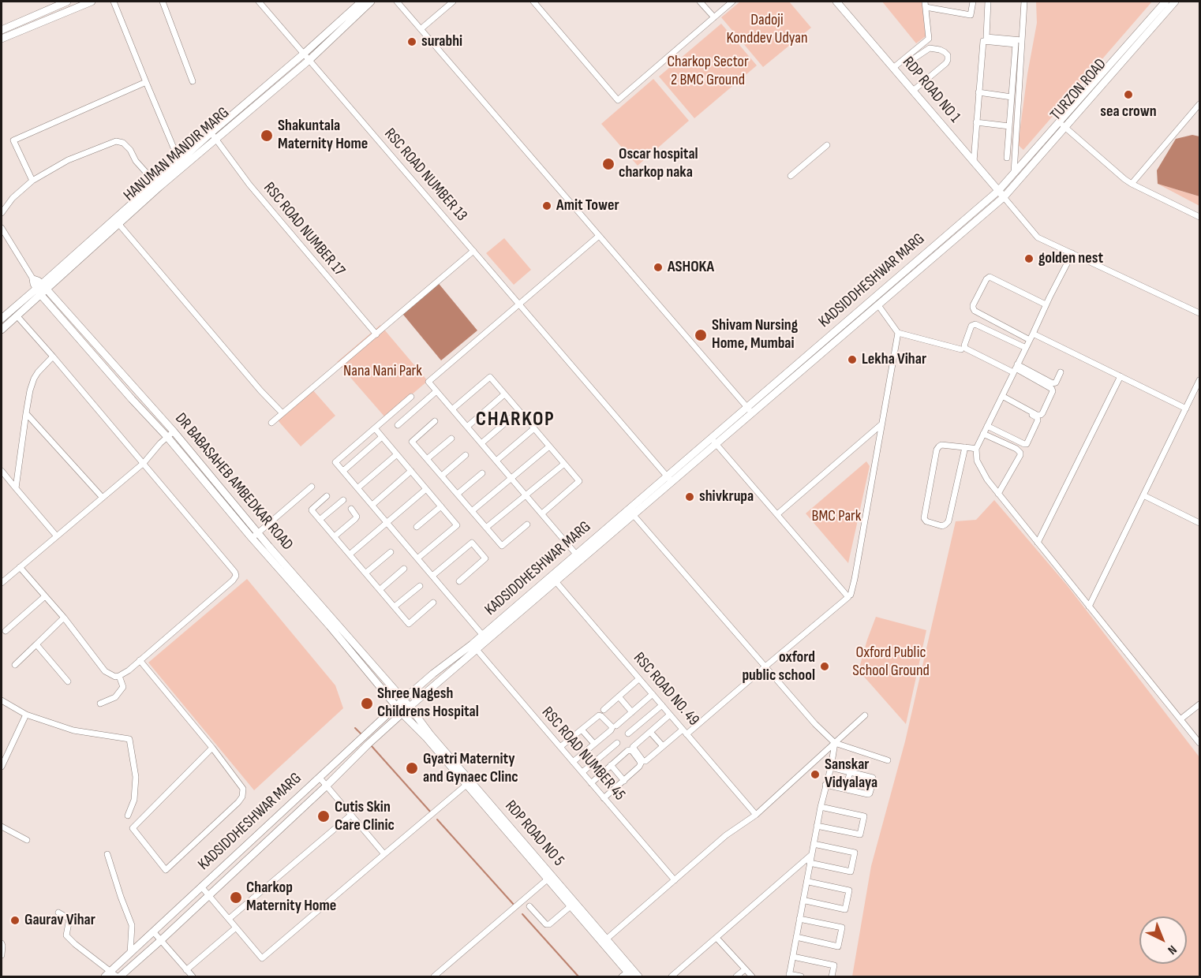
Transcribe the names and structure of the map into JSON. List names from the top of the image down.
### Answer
{
  "streets": {
    "street": [
      "RDP ROAD NO 1",
      "TURZON ROAD",
      "HANUMAN MANDIR MARG",
      "RSC ROAD NUMBER 13",
      "RSC ROAD NUMBER 17",
      "KADSIDDHESHWAR MARG",
      "DR BABASAHEB AMBEDKAR ROAD",
      "RSC ROAD NO. 49",
      "RSC ROAD NUMBER 45",
      "RDP ROAD NO 5"
    ]
  },
  "crossings": [
    ["RDP ROAD NO 1", "TURZON ROAD"],
    ["RDP ROAD NO 1", "KADSIDDHESHWAR MARG"],
    ["TURZON ROAD", "KADSIDDHESHWAR MARG"],
    ["HANUMAN MANDIR MARG", "RSC ROAD NUMBER 13"],
    ["HANUMAN MANDIR MARG", "RSC ROAD NUMBER 17"],
    ["HANUMAN MANDIR MARG", "DR BABASAHEB AMBEDKAR ROAD"],
    ["RSC ROAD NUMBER 13", "KADSIDDHESHWAR MARG"],
    ["KADSIDDHESHWAR MARG", "DR BABASAHEB AMBEDKAR ROAD"],
    ["KADSIDDHESHWAR MARG", "RSC ROAD NO. 49"],
    ["KADSIDDHESHWAR MARG", "RSC ROAD NUMBER 45"],
    ["KADSIDDHESHWAR MARG", "RDP ROAD NO 5"],
    ["DR BABASAHEB AMBEDKAR ROAD", "RDP ROAD NO 5"]
  ],
  "districts": ["CHARKOP"],
  "parks": [
    "Dadoji Konddev Udyan",
    "Charkop Sector 2 BMC Ground",
    "Nana Nani Park",
    "BMC Park",
    "Oxford Public School Ground"
  ],
  "places": [
    "surabhi",
    "sea crown",
    "Shakuntala Maternity Home",
    "Oscar hospital charkop naka",
    "Amit Tower",
    "golden nest",
    "ASHOKA",
    "Shivam Nursing Home, Mumbai",
    "Lekha Vihar",
    "shivkrupa",
    "oxford public school",
    "Shree Nagesh Childrens Hospital",
    "Gyatri Maternity and Gynaec Clinc",
    "Sanskar Vidyalaya",
    "Cutis Skin Care Clinic",
    "Charkop Maternity Home",
    "Gaurav Vihar"
  ],
  "north": "bottom right"
}
